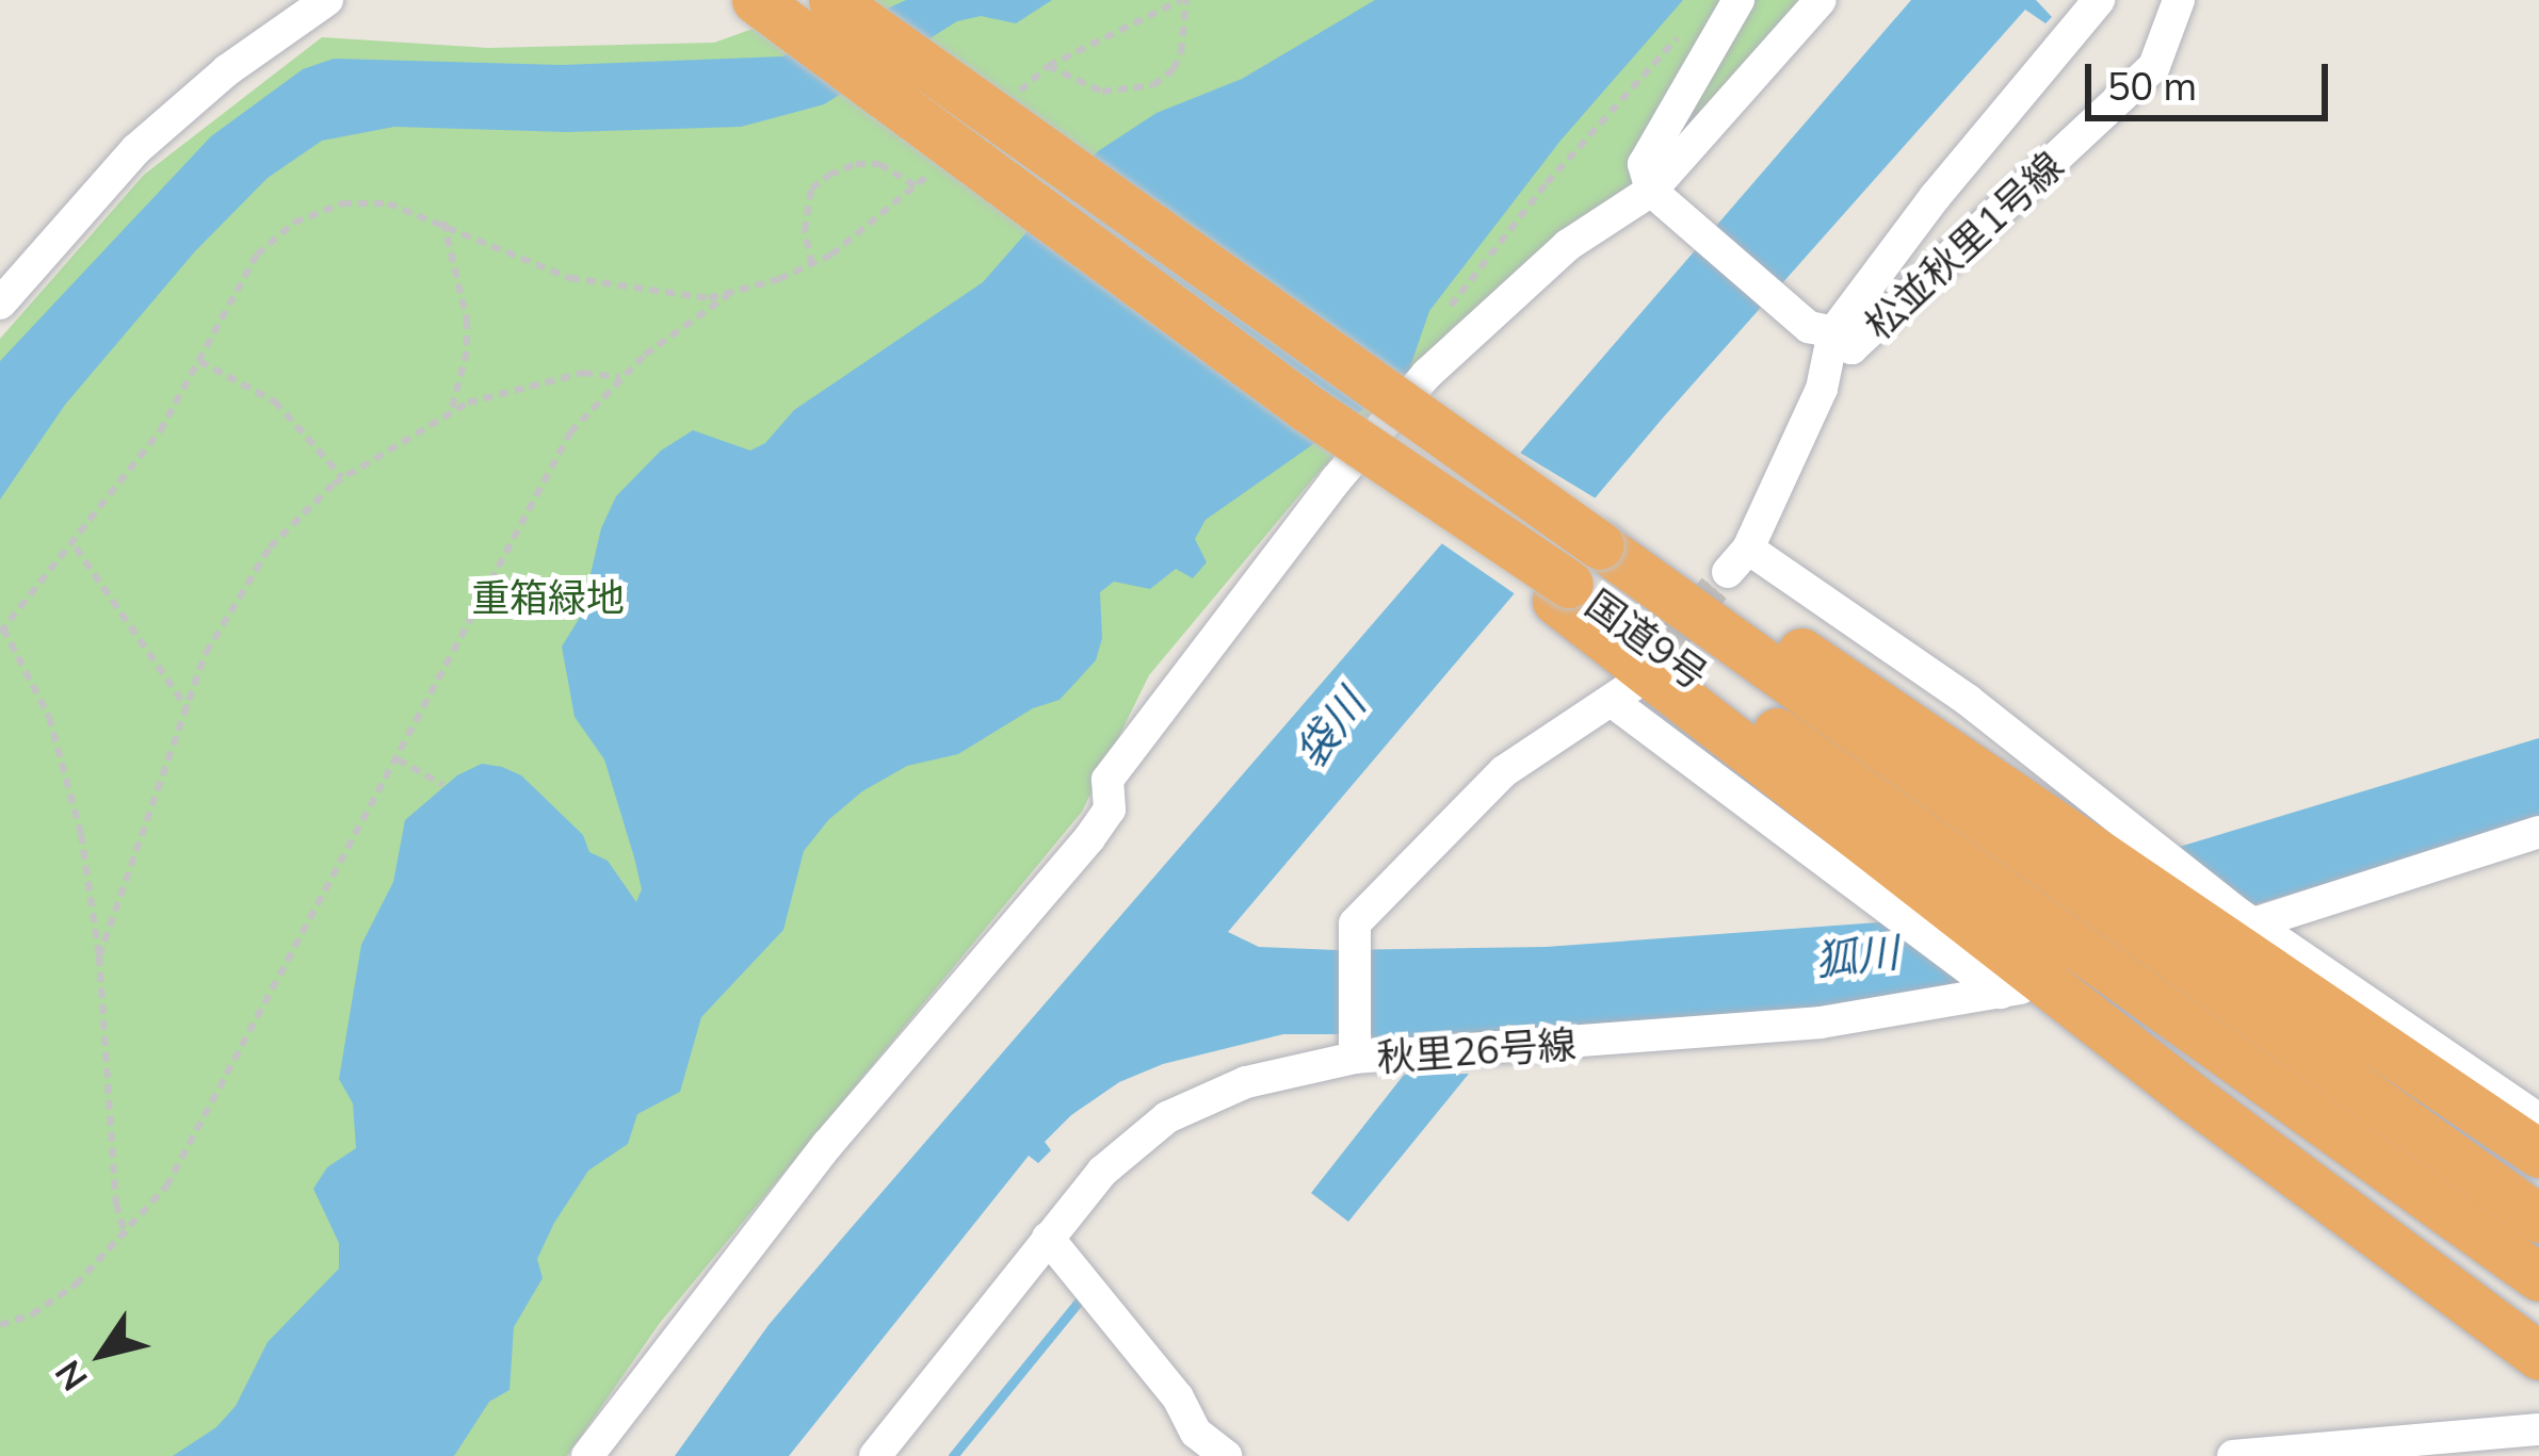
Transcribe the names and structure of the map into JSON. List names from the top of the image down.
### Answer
{
  "streets": {
    "highway": ["国道9号"],
    "street": ["松並秋里1号線", "秋里26号線"]
  },
  "water": ["袋川", "狐川"],
  "parks": ["重箱緑地"],
  "scale_bar": "50 m",
  "north": "bottom left"
}
